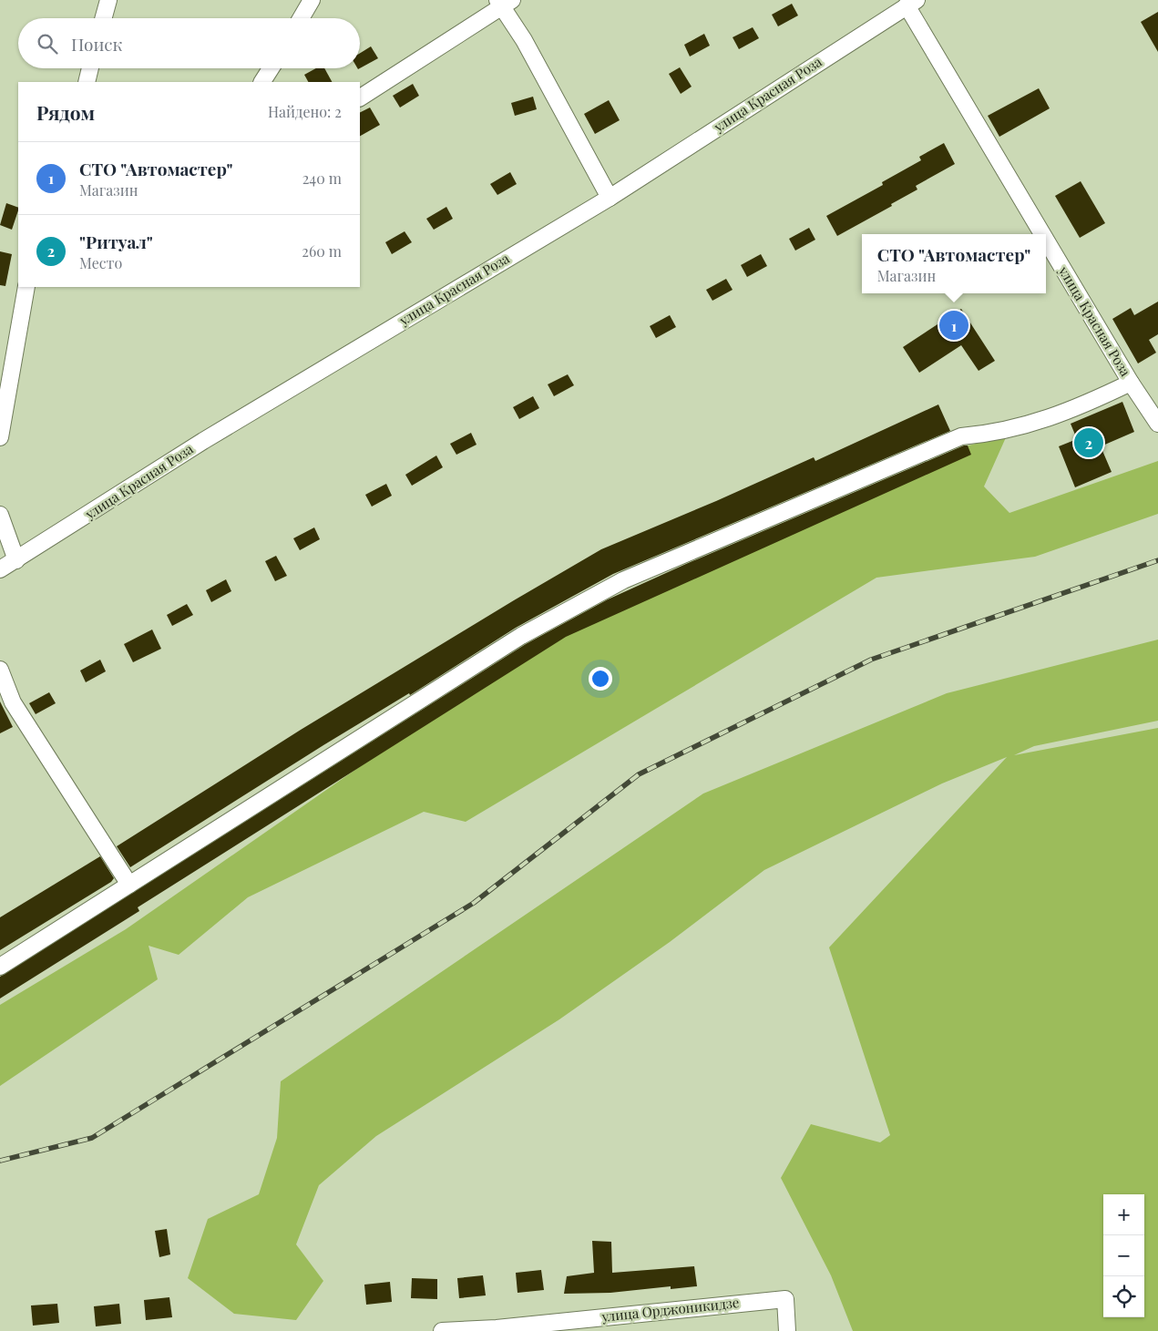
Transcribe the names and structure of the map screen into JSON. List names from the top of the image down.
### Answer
{
  "streets": {
    "street": ["улица Красная Роза", "улица Орджоникидзе"]
  },
  "page": {
    "search": "Поиск",
    "heading": ["Рядом", "Найдено: 2"],
    "list": [
      {
        "mark": "1",
        "name": "СТО \"Автомастер\"",
        "note": "Магазин",
        "value": "240 m"
      },
      {
        "mark": "2",
        "name": "\"Ритуал\"",
        "note": "Место",
        "value": "260 m"
      }
    ],
    "popup": ["СТО \"Автомастер\"", "Магазин"],
    "pins": ["1", "2"],
    "map_buttons": ["+", "−"]
  }
}
